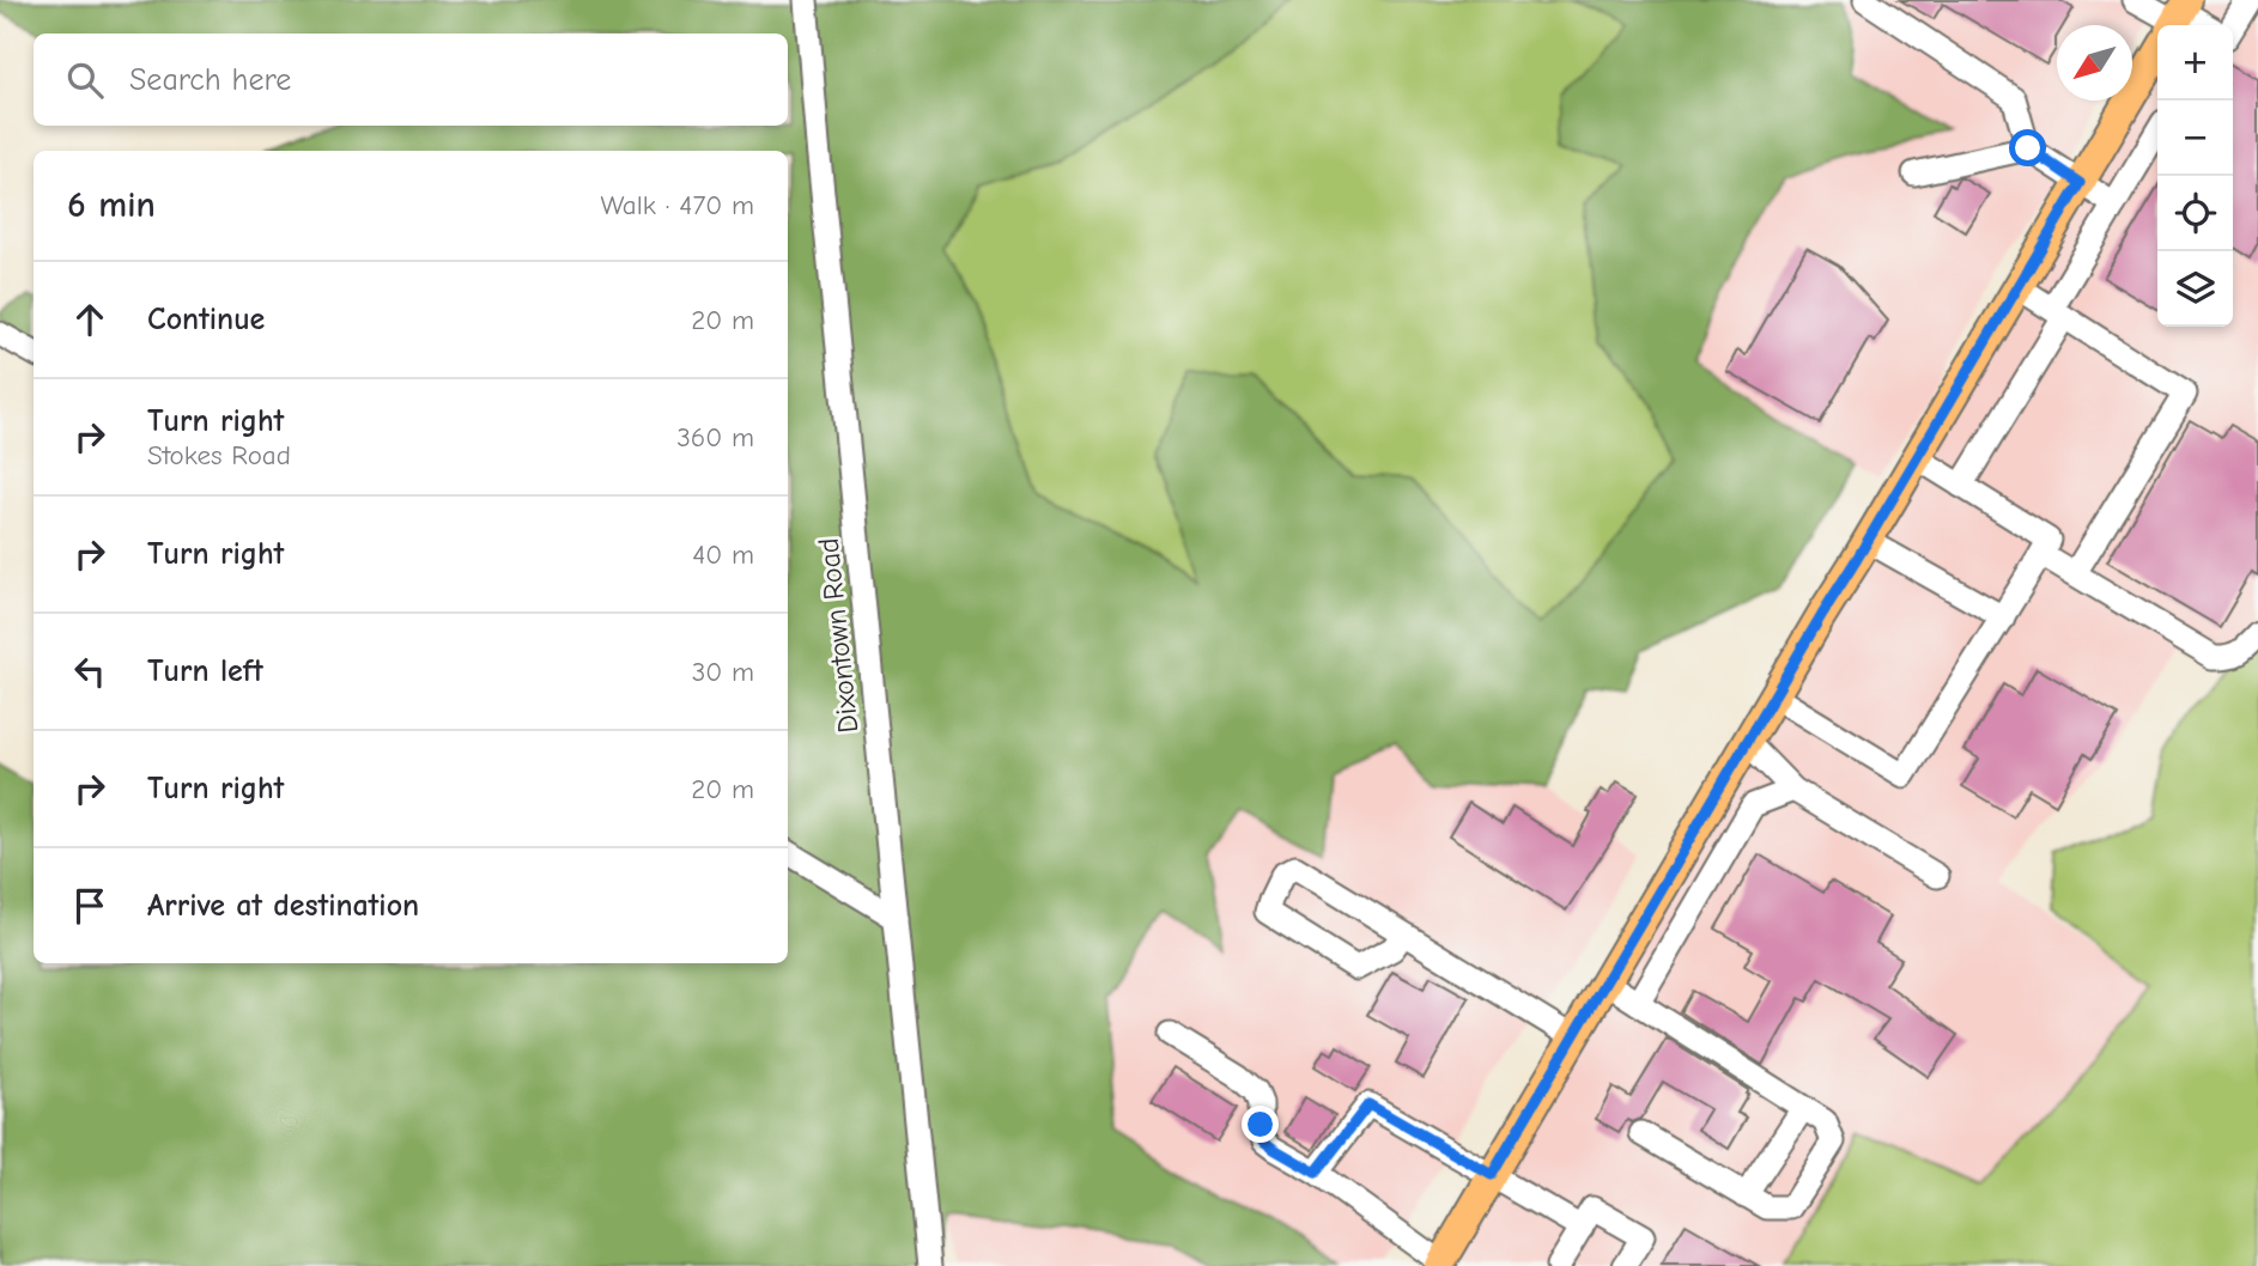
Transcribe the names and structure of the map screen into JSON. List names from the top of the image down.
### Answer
{
  "streets": {
    "street": ["Dixontown Road"]
  },
  "north": "bottom left",
  "page": {
    "map_buttons": ["+", "−"],
    "search": "Search here",
    "heading": ["6 min", "Walk · 470 m"],
    "list": [
      ["Continue", "20 m"],
      ["Turn right", "Stokes Road", "360 m"],
      ["Turn right", "40 m"],
      ["Turn left", "30 m"],
      ["Turn right", "20 m"],
      "Arrive at destination"
    ]
  }
}
